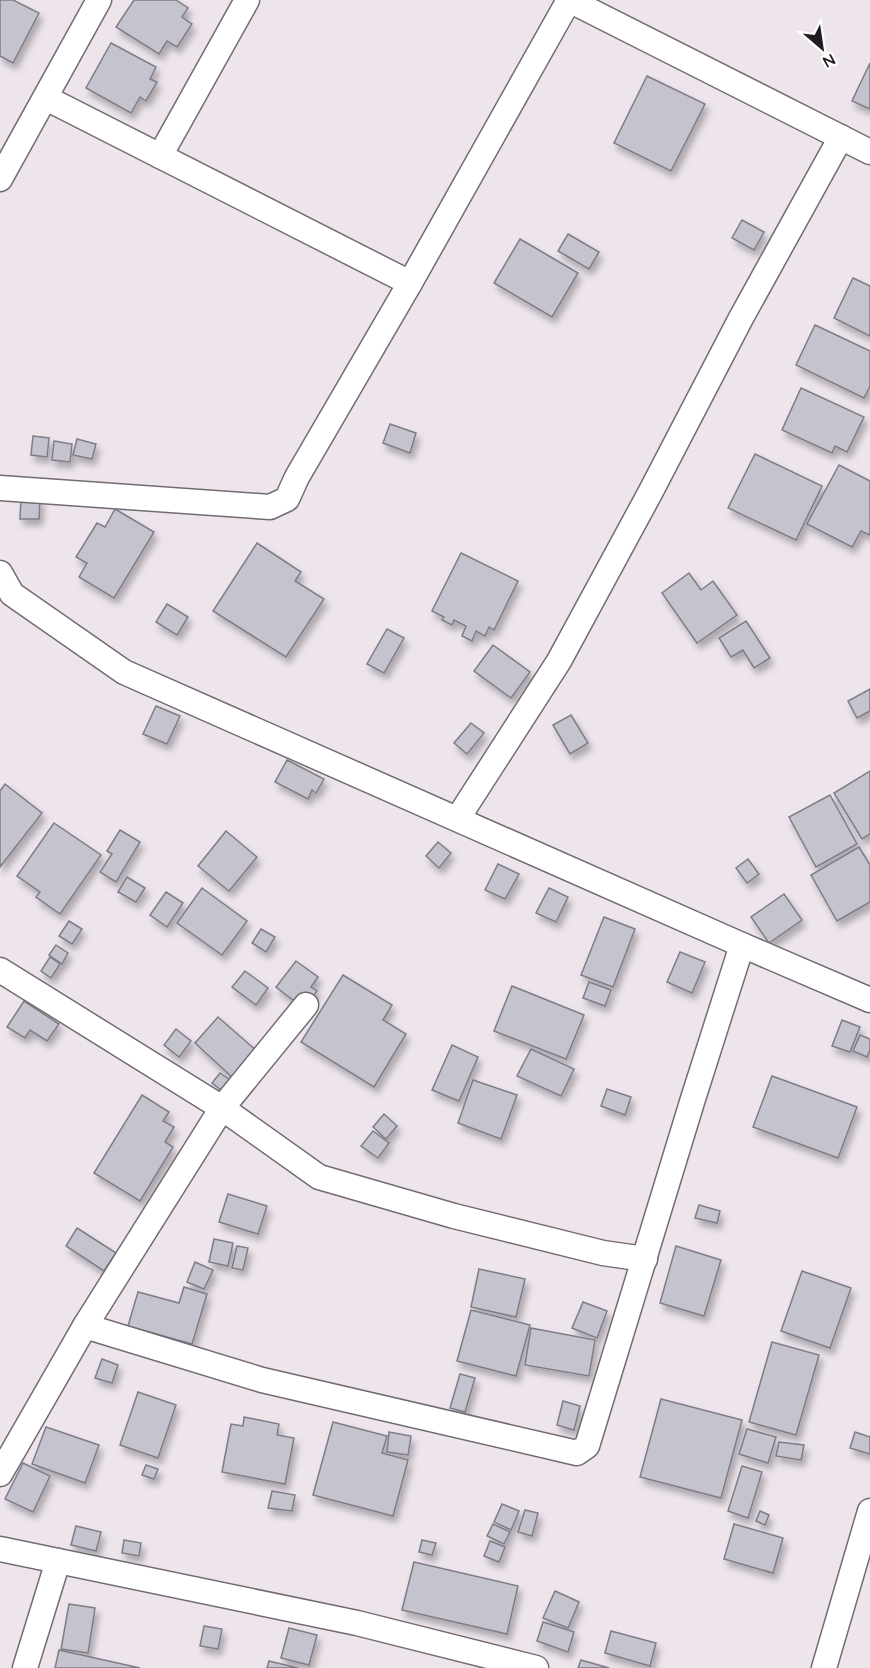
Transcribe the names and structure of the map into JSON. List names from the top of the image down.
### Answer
{
  "north": "bottom right"
}
